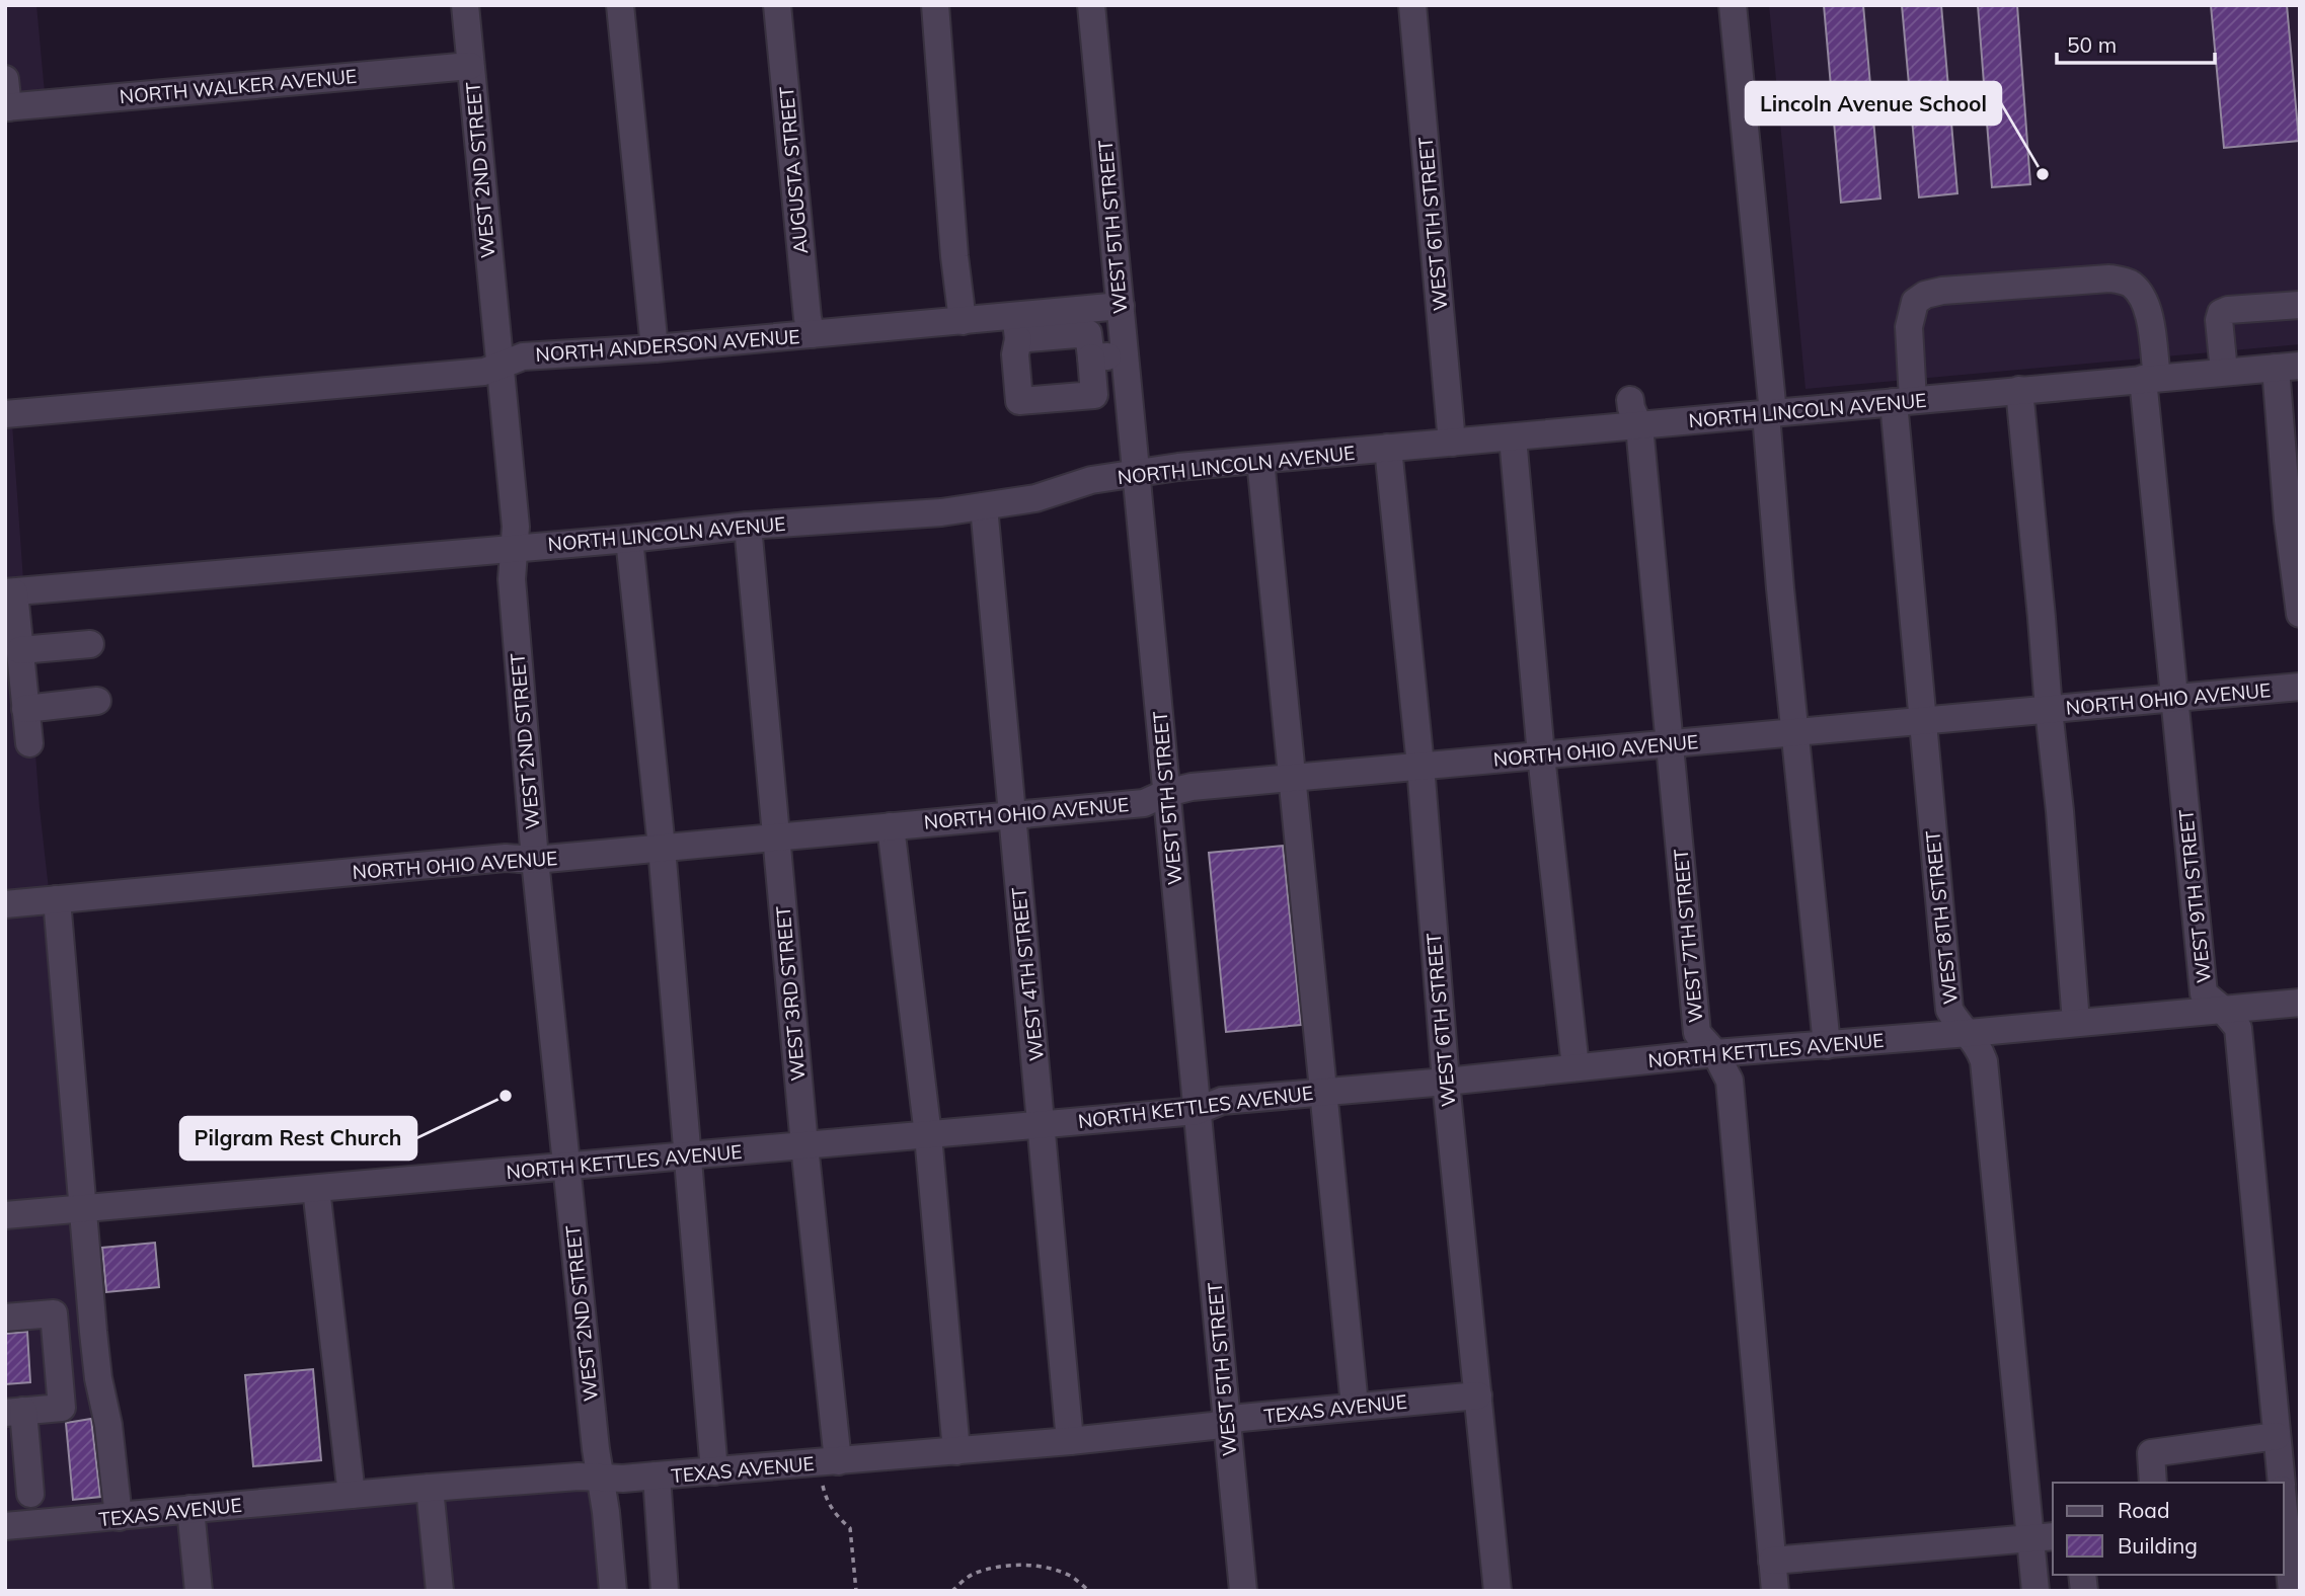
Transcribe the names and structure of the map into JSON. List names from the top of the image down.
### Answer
{
  "streets": {
    "street": [
      "NORTH WALKER AVENUE",
      "WEST 2ND STREET",
      "AUGUSTA STREET",
      "WEST 6TH STREET",
      "WEST 5TH STREET",
      "NORTH ANDERSON AVENUE",
      "NORTH LINCOLN AVENUE",
      "NORTH OHIO AVENUE",
      "WEST 9TH STREET",
      "WEST 8TH STREET",
      "WEST 7TH STREET",
      "WEST 4TH STREET",
      "WEST 3RD STREET",
      "NORTH KETTLES AVENUE",
      "TEXAS AVENUE"
    ]
  },
  "crossings": [
    ["NORTH WALKER AVENUE", "WEST 2ND STREET"],
    ["WEST 2ND STREET", "NORTH ANDERSON AVENUE"],
    ["WEST 2ND STREET", "NORTH LINCOLN AVENUE"],
    ["WEST 2ND STREET", "NORTH OHIO AVENUE"],
    ["WEST 2ND STREET", "NORTH KETTLES AVENUE"],
    ["WEST 2ND STREET", "TEXAS AVENUE"],
    ["AUGUSTA STREET", "NORTH ANDERSON AVENUE"],
    ["WEST 6TH STREET", "NORTH LINCOLN AVENUE"],
    ["WEST 6TH STREET", "NORTH OHIO AVENUE"],
    ["WEST 6TH STREET", "NORTH KETTLES AVENUE"],
    ["WEST 6TH STREET", "TEXAS AVENUE"],
    ["WEST 5TH STREET", "NORTH ANDERSON AVENUE"],
    ["WEST 5TH STREET", "NORTH LINCOLN AVENUE"],
    ["WEST 5TH STREET", "NORTH OHIO AVENUE"],
    ["WEST 5TH STREET", "NORTH KETTLES AVENUE"],
    ["WEST 5TH STREET", "TEXAS AVENUE"],
    ["NORTH LINCOLN AVENUE", "WEST 9TH STREET"],
    ["NORTH LINCOLN AVENUE", "WEST 8TH STREET"],
    ["NORTH LINCOLN AVENUE", "WEST 7TH STREET"],
    ["NORTH LINCOLN AVENUE", "WEST 4TH STREET"],
    ["NORTH LINCOLN AVENUE", "WEST 3RD STREET"],
    ["NORTH OHIO AVENUE", "WEST 9TH STREET"],
    ["NORTH OHIO AVENUE", "WEST 8TH STREET"],
    ["NORTH OHIO AVENUE", "WEST 7TH STREET"],
    ["NORTH OHIO AVENUE", "WEST 4TH STREET"],
    ["NORTH OHIO AVENUE", "WEST 3RD STREET"],
    ["WEST 9TH STREET", "WEST 8TH STREET"],
    ["WEST 9TH STREET", "NORTH KETTLES AVENUE"],
    ["WEST 8TH STREET", "NORTH KETTLES AVENUE"],
    ["WEST 7TH STREET", "NORTH KETTLES AVENUE"],
    ["WEST 4TH STREET", "NORTH KETTLES AVENUE"],
    ["WEST 4TH STREET", "TEXAS AVENUE"],
    ["WEST 3RD STREET", "NORTH KETTLES AVENUE"],
    ["WEST 3RD STREET", "TEXAS AVENUE"]
  ],
  "places": ["Lincoln Avenue School", "Pilgram Rest Church"],
  "legend": ["Road", "Building"],
  "scale_bar": "50 m"
}
